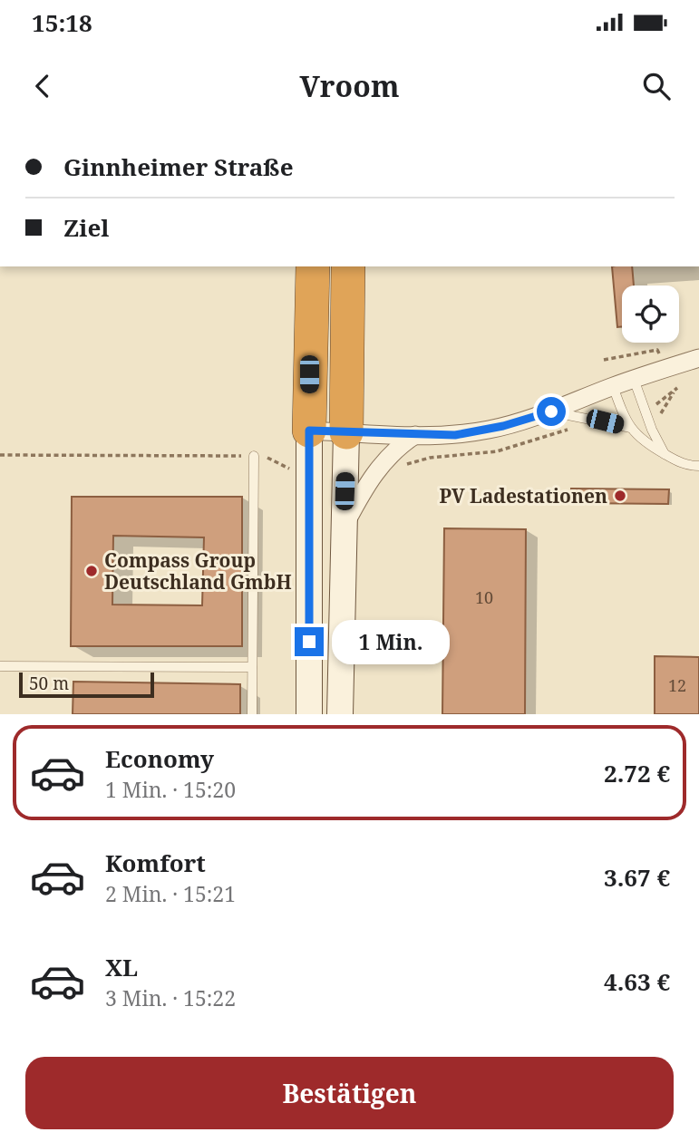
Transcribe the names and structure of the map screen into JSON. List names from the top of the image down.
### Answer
{
  "places": ["PV Ladestationen", "Compass Group Deutschland GmbH"],
  "house_numbers": ["10", "12"],
  "scale_bar": "50 m",
  "page": {
    "status": "15:18",
    "header": "Vroom",
    "banner": ["Ginnheimer Straße", "Ziel"],
    "bubble": "1 Min.",
    "scale": "50 m",
    "list": [
      {
        "name": "Economy",
        "note": "1 Min. · 15:20",
        "value": "2.72 €"
      },
      {
        "name": "Komfort",
        "note": "2 Min. · 15:21",
        "value": "3.67 €"
      },
      {
        "name": "XL",
        "note": "3 Min. · 15:22",
        "value": "4.63 €"
      }
    ],
    "buttons": "Bestätigen"
  }
}
